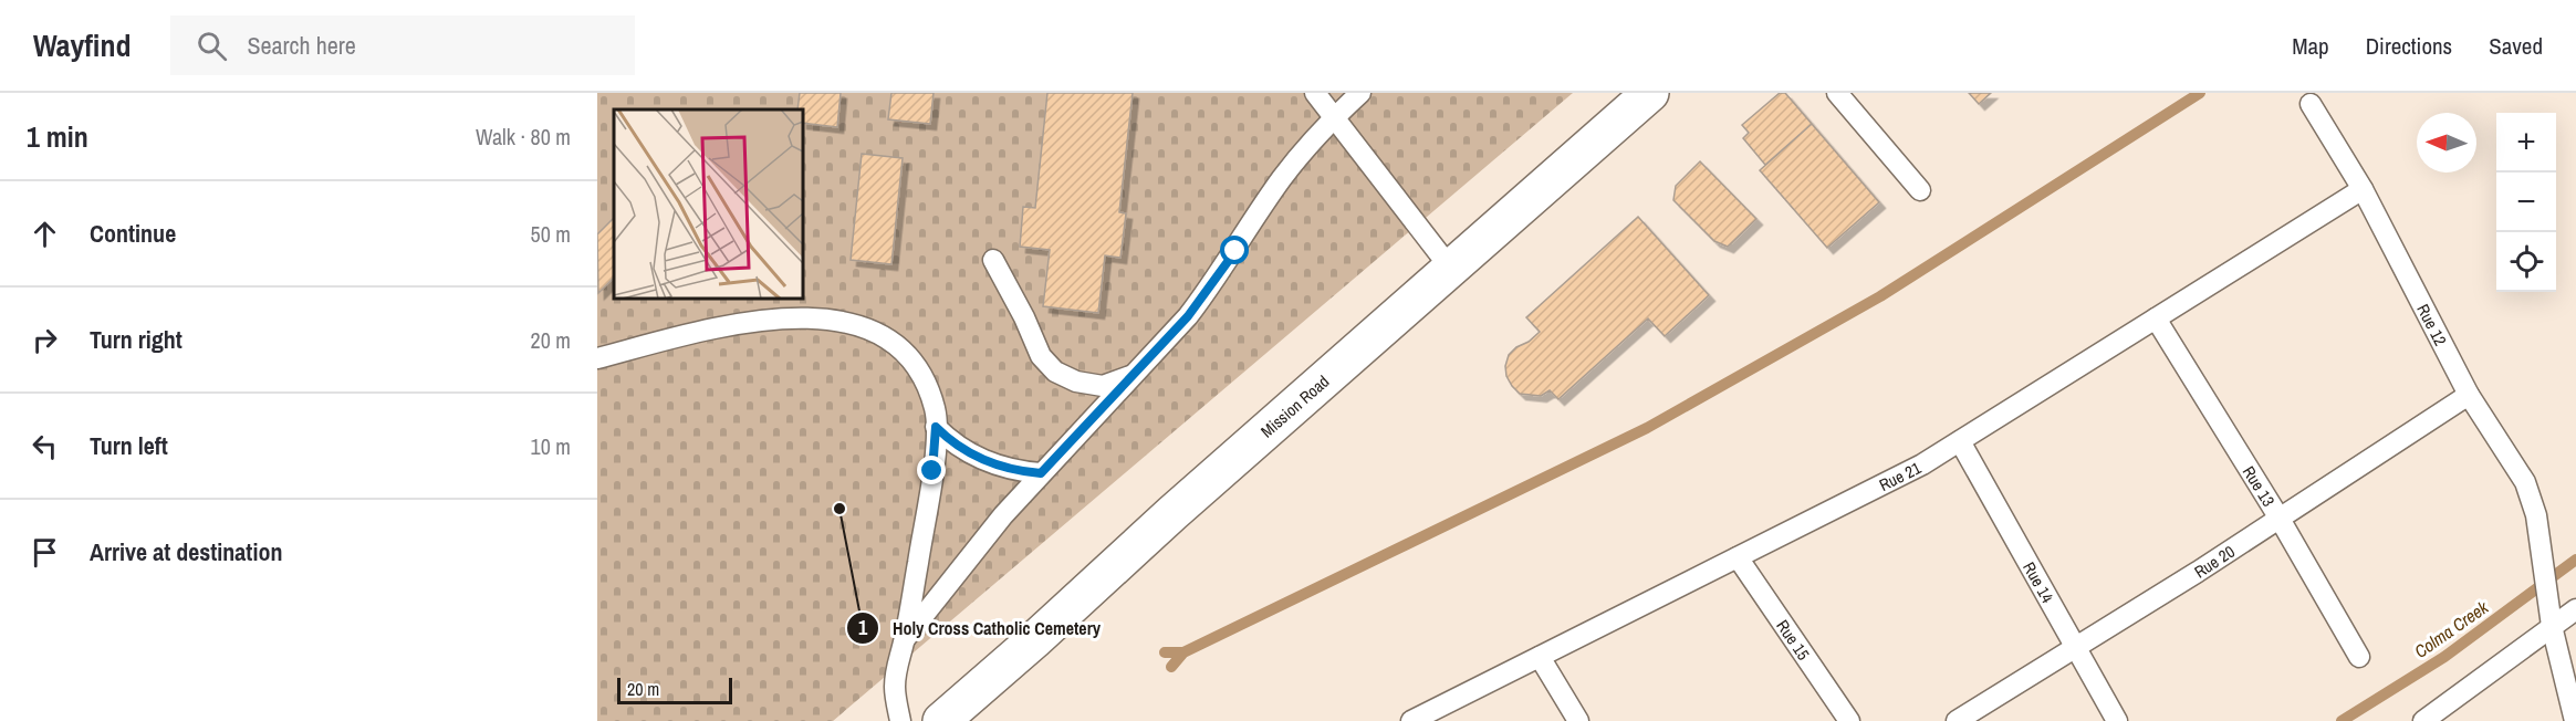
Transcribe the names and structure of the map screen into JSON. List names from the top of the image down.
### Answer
{
  "streets": {
    "street": ["Mission Road"],
    "lane": [
      "Rue 12",
      "Rue 21",
      "Rue 13",
      "Rue 20",
      "Rue 14",
      "Rue 15"
    ]
  },
  "crossings": [
    ["Rue 12", "Rue 21"],
    ["Rue 12", "Rue 20"],
    ["Rue 21", "Rue 13"],
    ["Rue 21", "Rue 14"],
    ["Rue 21", "Rue 15"],
    ["Rue 13", "Rue 20"],
    ["Rue 20", "Rue 14"]
  ],
  "water": ["Colma Creek"],
  "places": ["Holy Cross Catholic Cemetery"],
  "scale_bar": "20 m",
  "north": "left",
  "page": {
    "header": "Wayfind",
    "search": "Search here",
    "nav": ["Map", "Directions", "Saved"],
    "heading": ["1 min", "Walk · 80 m"],
    "map_buttons": ["+", "−"],
    "list": [
      ["Continue", "50 m"],
      ["Turn right", "20 m"],
      ["Turn left", "10 m"],
      "Arrive at destination"
    ],
    "scale": "20 m"
  }
}
